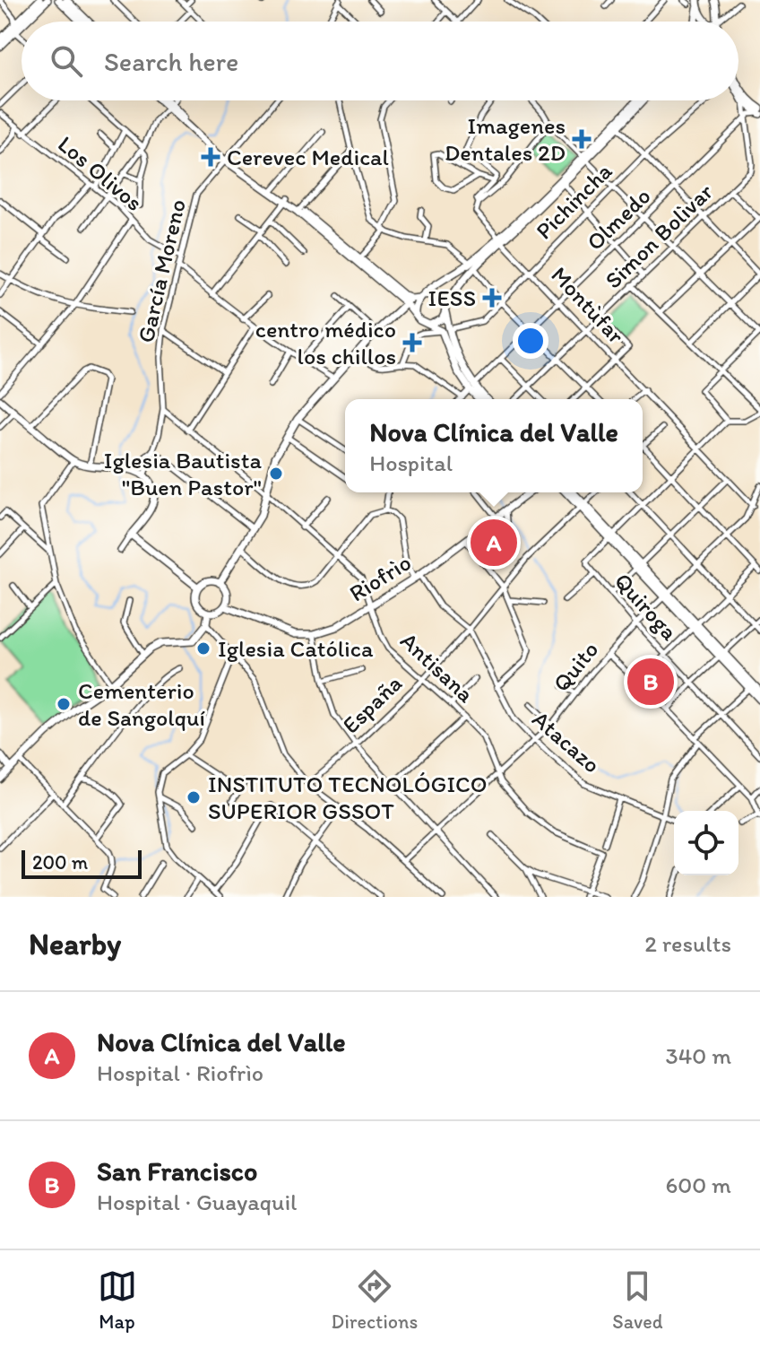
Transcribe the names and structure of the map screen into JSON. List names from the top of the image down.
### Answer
{
  "streets": {
    "main road": ["Riofrìo"],
    "street": [
      "Los Olivos",
      "Pichincha",
      "Olmedo",
      "Simon Bolìvar",
      "García Moreno",
      "Montùfar",
      "Quiroga",
      "Quito",
      "Antisana",
      "España",
      "Atacazo"
    ]
  },
  "crossings": [
    ["Los Olivos", "García Moreno"],
    ["Pichincha", "Montùfar"],
    ["Olmedo", "Simon Bolìvar"],
    ["Olmedo", "Montùfar"],
    ["Simon Bolìvar", "Montùfar"],
    ["García Moreno", "Antisana"],
    ["Montùfar", "Quito"],
    ["Riofrìo", "Antisana"],
    ["Riofrìo", "Atacazo"],
    ["Quiroga", "Quito"],
    ["Quito", "Antisana"],
    ["Quito", "Atacazo"],
    ["Antisana", "España"],
    ["España", "Atacazo"]
  ],
  "places": {
    "health": [
      "Imagenes Dentales 2D",
      "Cerevec Medical",
      "IESS",
      "centro médico los chillos"
    ],
    "other": [
      "Iglesia Bautista \"Buen Pastor\"",
      "Iglesia Católica",
      "Cementerio de Sangolquí",
      "INSTITUTO TECNOLÓGICO SUPERIOR GSSOT"
    ]
  },
  "scale_bar": "200 m",
  "page": {
    "search": "Search here",
    "popup": ["Nova Clínica del Valle", "Hospital"],
    "pins": ["A", "B"],
    "scale": "200 m",
    "heading": ["Nearby", "2 results"],
    "list": [
      {
        "mark": "A",
        "name": "Nova Clínica del Valle",
        "note": "Hospital · Riofrìo",
        "value": "340 m"
      },
      {
        "mark": "B",
        "name": "San Francisco",
        "note": "Hospital · Guayaquil",
        "value": "600 m"
      }
    ],
    "nav": ["Map", "Directions", "Saved"]
  }
}
